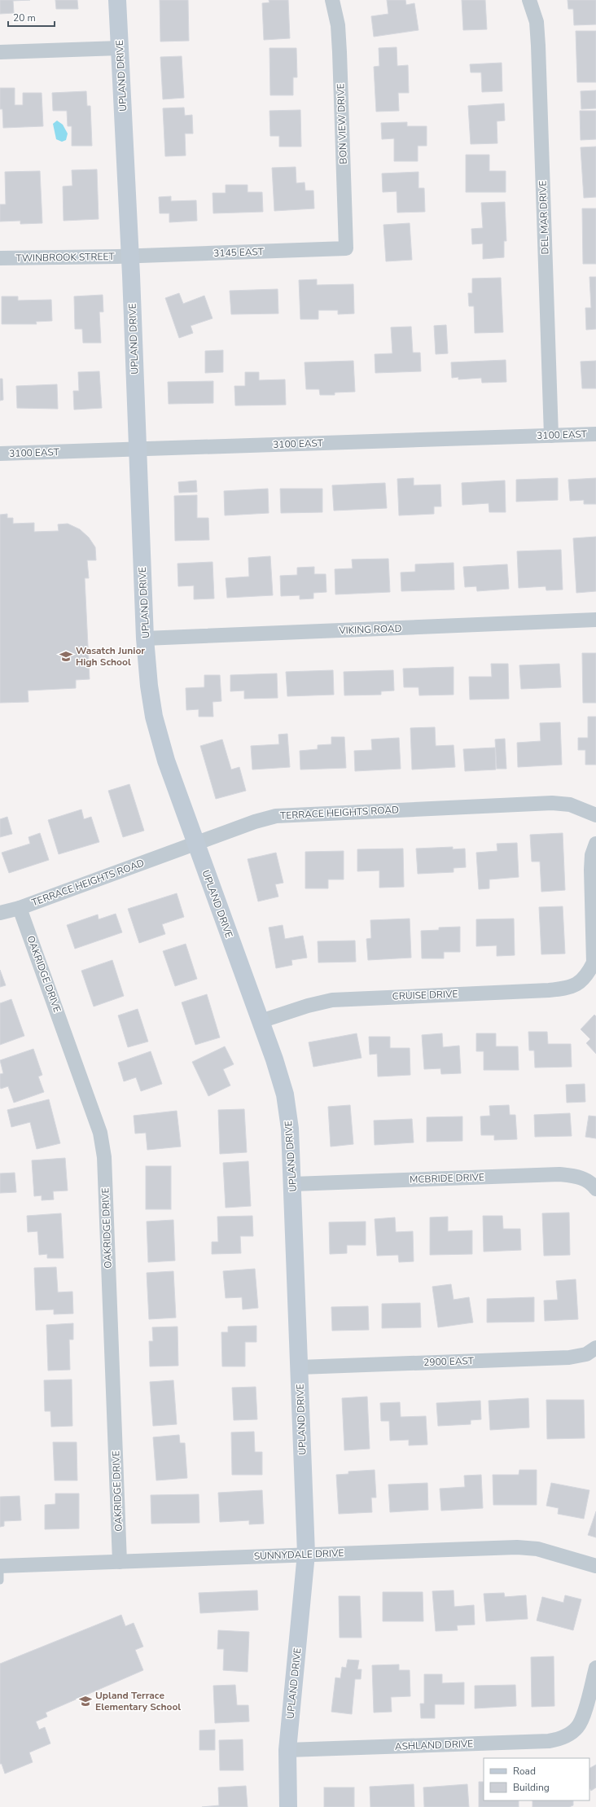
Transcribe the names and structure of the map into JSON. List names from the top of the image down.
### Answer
{
  "streets": {
    "street": [
      "UPLAND DRIVE",
      "BON VIEW DRIVE",
      "DEL MAR DRIVE",
      "3145 EAST",
      "TWINBROOK STREET",
      "3100 EAST",
      "VIKING ROAD",
      "TERRACE HEIGHTS ROAD",
      "OAKRIDGE DRIVE",
      "CRUISE DRIVE",
      "MCBRIDE DRIVE",
      "2900 EAST",
      "SUNNYDALE DRIVE",
      "ASHLAND DRIVE"
    ]
  },
  "crossings": [
    ["UPLAND DRIVE", "3145 EAST"],
    ["UPLAND DRIVE", "TWINBROOK STREET"],
    ["UPLAND DRIVE", "3100 EAST"],
    ["UPLAND DRIVE", "VIKING ROAD"],
    ["UPLAND DRIVE", "TERRACE HEIGHTS ROAD"],
    ["UPLAND DRIVE", "CRUISE DRIVE"],
    ["UPLAND DRIVE", "MCBRIDE DRIVE"],
    ["UPLAND DRIVE", "2900 EAST"],
    ["UPLAND DRIVE", "SUNNYDALE DRIVE"],
    ["UPLAND DRIVE", "ASHLAND DRIVE"],
    ["BON VIEW DRIVE", "3145 EAST"],
    ["DEL MAR DRIVE", "3100 EAST"],
    ["3145 EAST", "TWINBROOK STREET"],
    ["TERRACE HEIGHTS ROAD", "OAKRIDGE DRIVE"],
    ["OAKRIDGE DRIVE", "SUNNYDALE DRIVE"]
  ],
  "places": {
    "school or university": ["Wasatch Junior High School", "Upland Terrace Elementary School"]
  },
  "legend": ["Road", "Building"],
  "scale_bar": "20 m"
}
